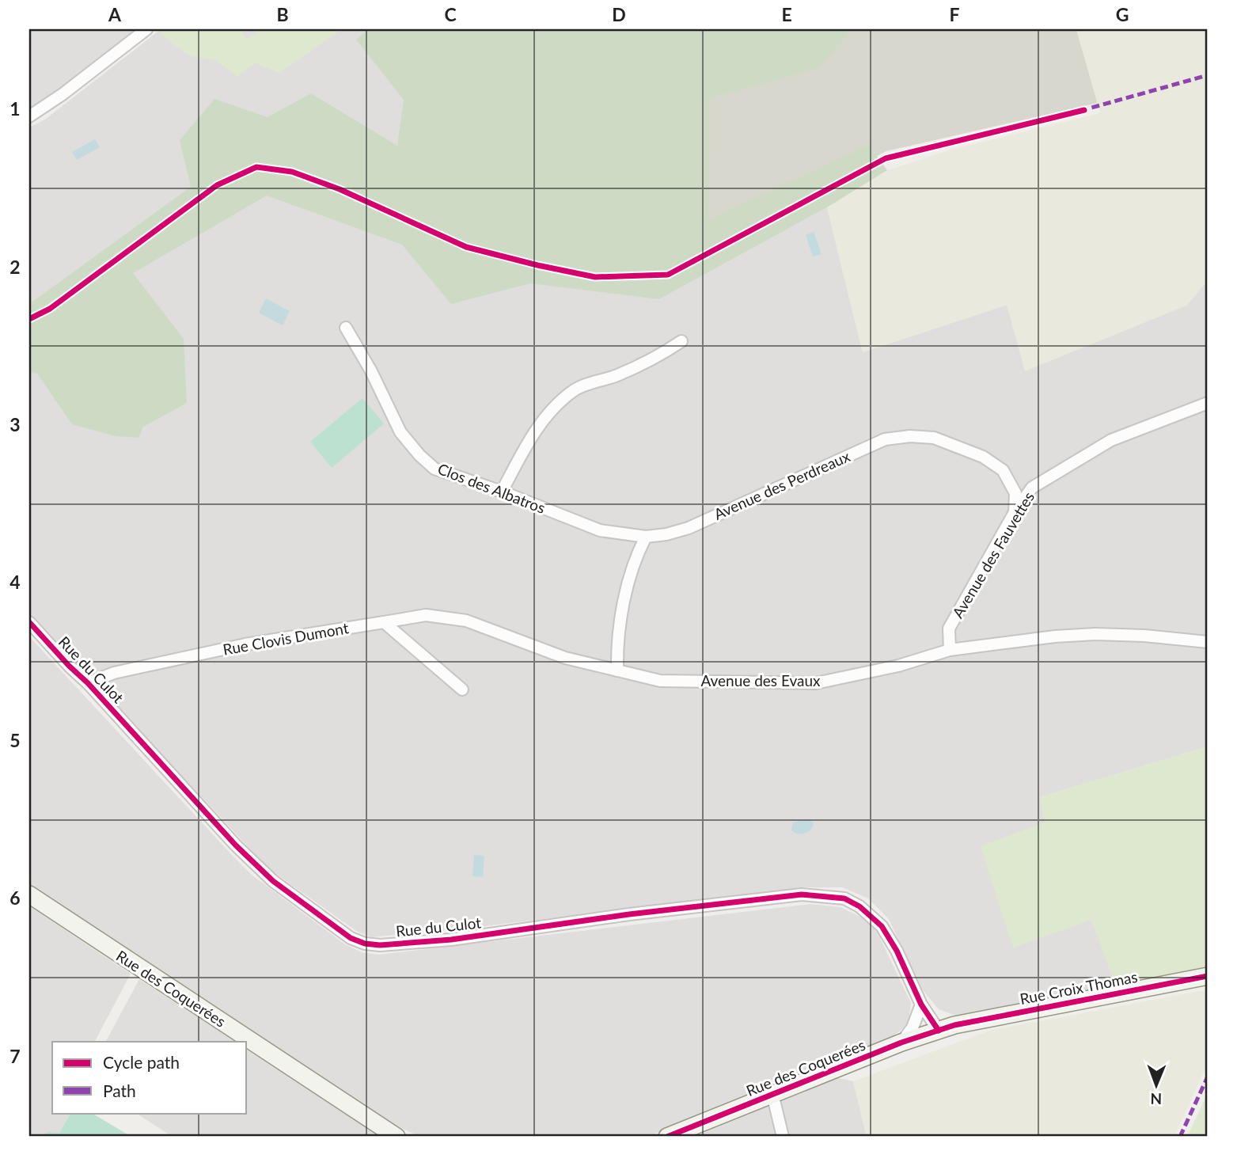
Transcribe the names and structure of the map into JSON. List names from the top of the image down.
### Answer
{
  "streets": {
    "street": [
      "Avenue des Perdreaux",
      "Clos des Albatros",
      "Avenue des Fauvettes",
      "Rue Clovis Dumont",
      "Rue du Culot",
      "Avenue des Evaux",
      "Rue Croix Thomas",
      "Rue des Coquerées"
    ]
  },
  "crossings": [
    ["Avenue des Perdreaux", "Clos des Albatros"],
    ["Avenue des Perdreaux", "Avenue des Fauvettes"],
    ["Avenue des Fauvettes", "Avenue des Evaux"],
    ["Rue Clovis Dumont", "Rue du Culot"],
    ["Rue Clovis Dumont", "Avenue des Evaux"],
    ["Rue du Culot", "Rue des Coquerées"],
    ["Rue Croix Thomas", "Rue des Coquerées"]
  ],
  "legend": ["Cycle path", "Path"],
  "north": "bottom",
  "grid": {
    "columns": [
      "A",
      "B",
      "C",
      "D",
      "E",
      "F",
      "G"
    ],
    "rows": [
      "1",
      "2",
      "3",
      "4",
      "5",
      "6",
      "7"
    ]
  }
}
